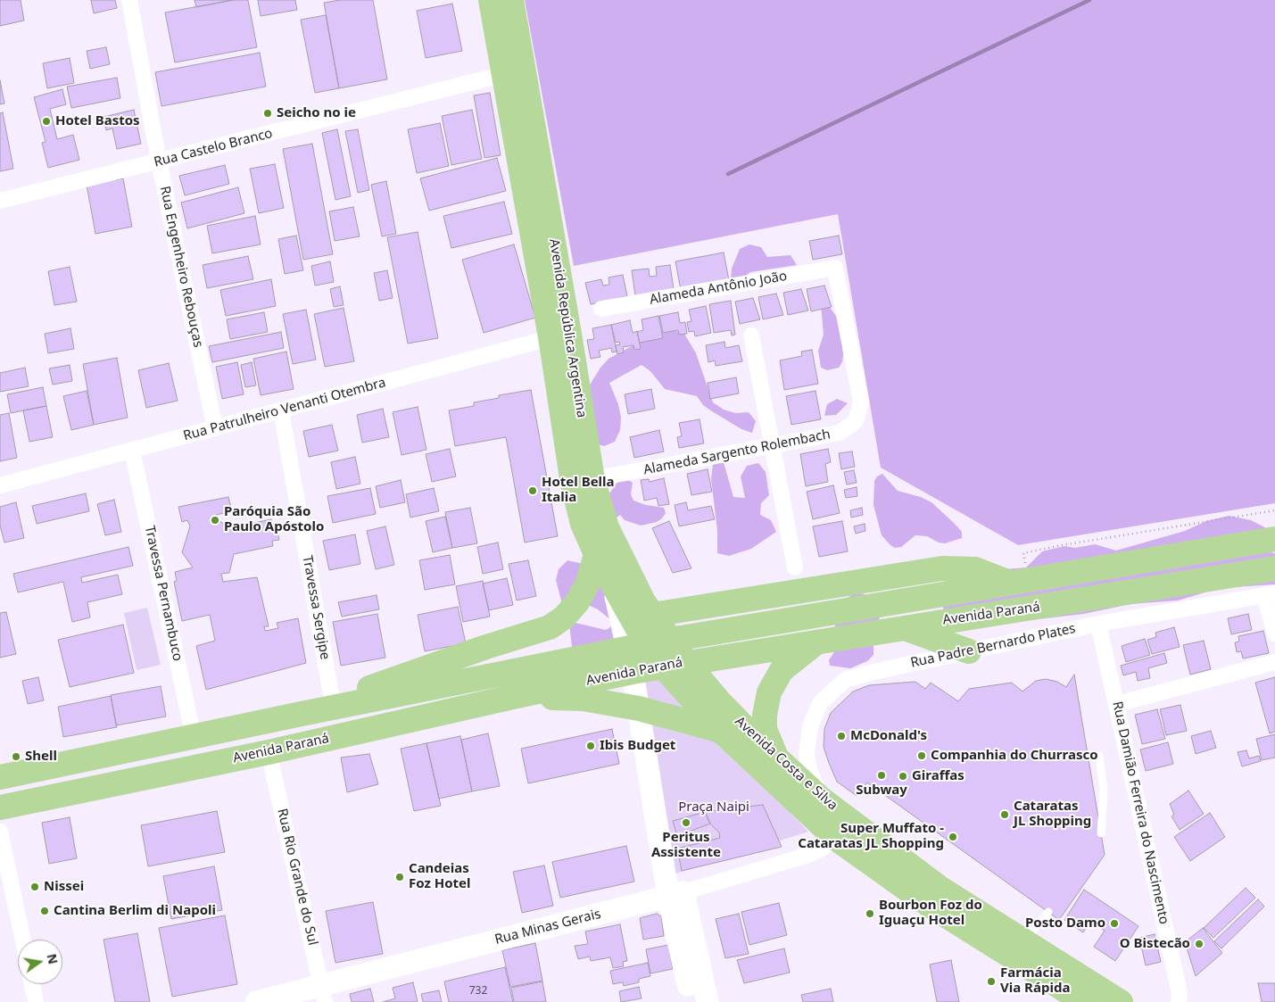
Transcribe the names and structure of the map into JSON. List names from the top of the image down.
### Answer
{
  "streets": {
    "main road": [
      "Avenida República Argentina",
      "Avenida Paraná",
      "Avenida Costa e Silva",
      "Rua Minas Gerais"
    ],
    "street": [
      "Rua Castelo Branco",
      "Rua Engenheiro Rebouças",
      "Alameda Antônio João",
      "Rua Patrulheiro Venanti Otembra",
      "Alameda Sargento Rolembach",
      "Travessa Pernambuco",
      "Travessa Sergipe",
      "Rua Padre Bernardo Plates",
      "Rua Damião Ferreira do Nascimento",
      "Rua Rio Grande do Sul"
    ]
  },
  "crossings": [
    ["Rua Castelo Branco", "Rua Engenheiro Rebouças"],
    ["Rua Castelo Branco", "Avenida República Argentina"],
    ["Rua Engenheiro Rebouças", "Rua Patrulheiro Venanti Otembra"],
    ["Alameda Antônio João", "Alameda Sargento Rolembach"],
    ["Avenida República Argentina", "Rua Patrulheiro Venanti Otembra"],
    ["Avenida República Argentina", "Alameda Sargento Rolembach"],
    ["Avenida República Argentina", "Avenida Paraná"],
    ["Avenida República Argentina", "Avenida Costa e Silva"],
    ["Avenida República Argentina", "Rua Minas Gerais"],
    ["Rua Patrulheiro Venanti Otembra", "Travessa Pernambuco"],
    ["Rua Patrulheiro Venanti Otembra", "Travessa Sergipe"],
    ["Travessa Pernambuco", "Avenida Paraná"],
    ["Avenida Paraná", "Avenida Costa e Silva"],
    ["Avenida Paraná", "Rua Rio Grande do Sul"],
    ["Rua Padre Bernardo Plates", "Avenida Costa e Silva"],
    ["Rua Padre Bernardo Plates", "Rua Damião Ferreira do Nascimento"],
    ["Avenida Costa e Silva", "Rua Minas Gerais"],
    ["Rua Rio Grande do Sul", "Rua Minas Gerais"]
  ],
  "parks": ["Praça Naipi"],
  "places": [
    "Seicho no ie",
    "Hotel Bastos",
    "Hotel Bella Italia",
    "Paróquia São Paulo Apóstolo",
    "McDonald's",
    "Ibis Budget",
    "Companhia do Churrasco",
    "Shell",
    "Subway",
    "Giraffas",
    "Cataratas JL Shopping",
    "Peritus Assistente",
    "Super Muffato - Cataratas JL Shopping",
    "Candeias Foz Hotel",
    "Nissei",
    "Cantina Berlim di Napoli",
    "Bourbon Foz do Iguaçu Hotel",
    "Posto Damo",
    "O Bistecão",
    "Farmácia Via Rápida"
  ],
  "house_numbers": ["732"],
  "north": "right"
}
